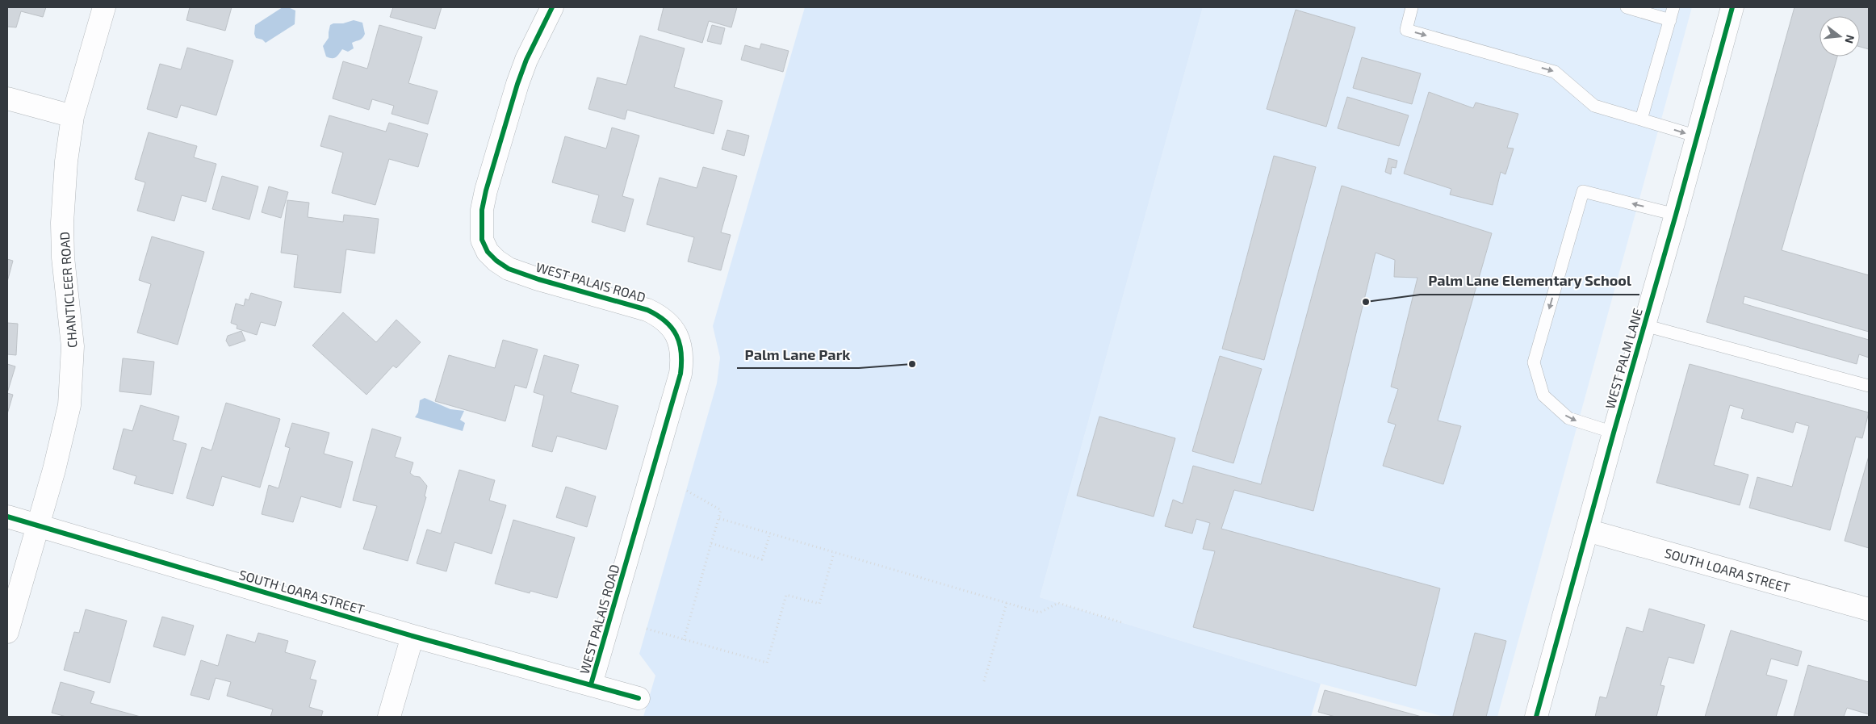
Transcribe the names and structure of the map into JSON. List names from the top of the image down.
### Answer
{
  "streets": {
    "street": [
      "WEST PALAIS ROAD",
      "CHANTICLEER ROAD",
      "WEST PALM LANE",
      "SOUTH LOARA STREET"
    ]
  },
  "crossings": [
    ["WEST PALAIS ROAD", "SOUTH LOARA STREET"],
    ["CHANTICLEER ROAD", "SOUTH LOARA STREET"],
    ["WEST PALM LANE", "SOUTH LOARA STREET"]
  ],
  "places": ["Palm Lane Elementary School", "Palm Lane Park"],
  "north": "right"
}
